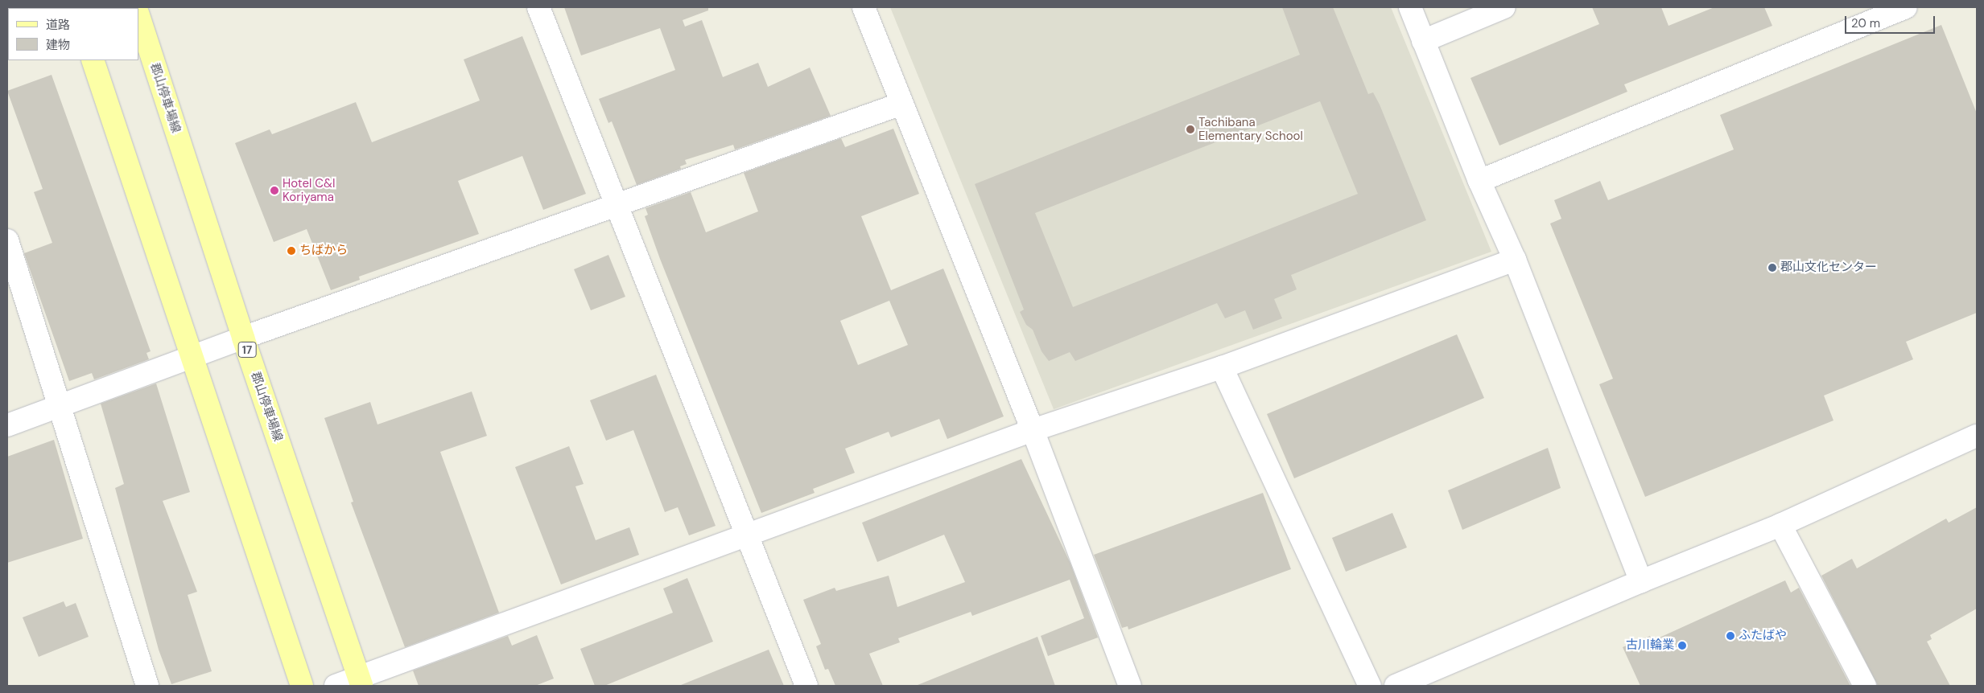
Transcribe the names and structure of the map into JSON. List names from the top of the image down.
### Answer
{
  "streets": {
    "main road": ["郡山停車場線", "17"]
  },
  "places": [
    "Tachibana Elementary School",
    "Hotel C&I Koriyama",
    "ちばから",
    "郡山文化センター",
    "ふたばや",
    "古川輪業"
  ],
  "legend": ["道路", "建物"],
  "scale_bar": "20 m"
}
